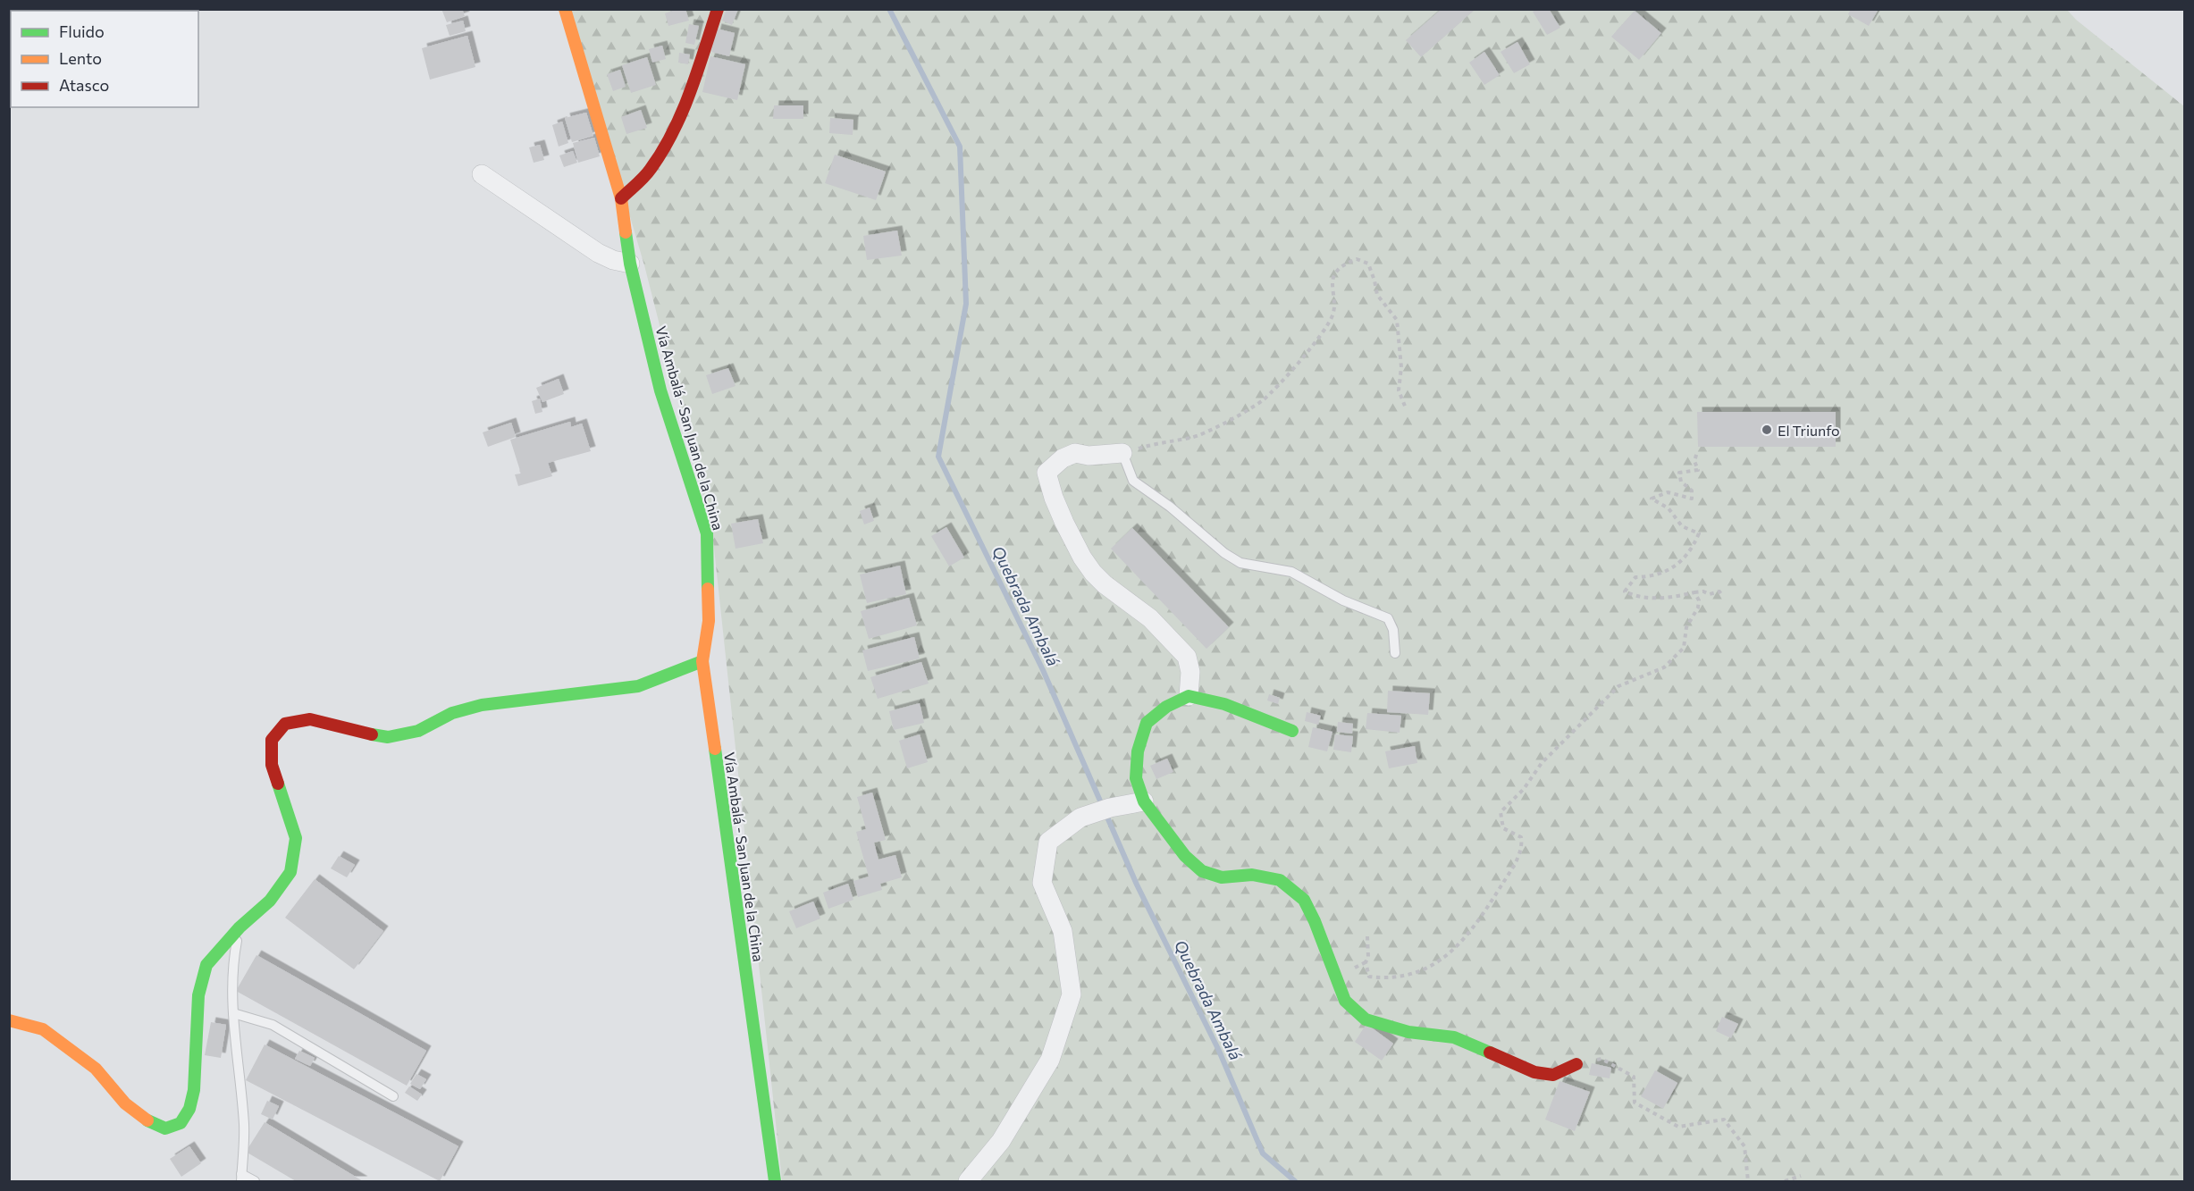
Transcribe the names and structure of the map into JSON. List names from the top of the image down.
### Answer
{
  "streets": {
    "street": ["Vía Ambalá - San Juan de la China"]
  },
  "water": ["Quebrada Ambalá"],
  "places": ["El Triunfo"],
  "legend": ["Fluido", "Lento", "Atasco"]
}
